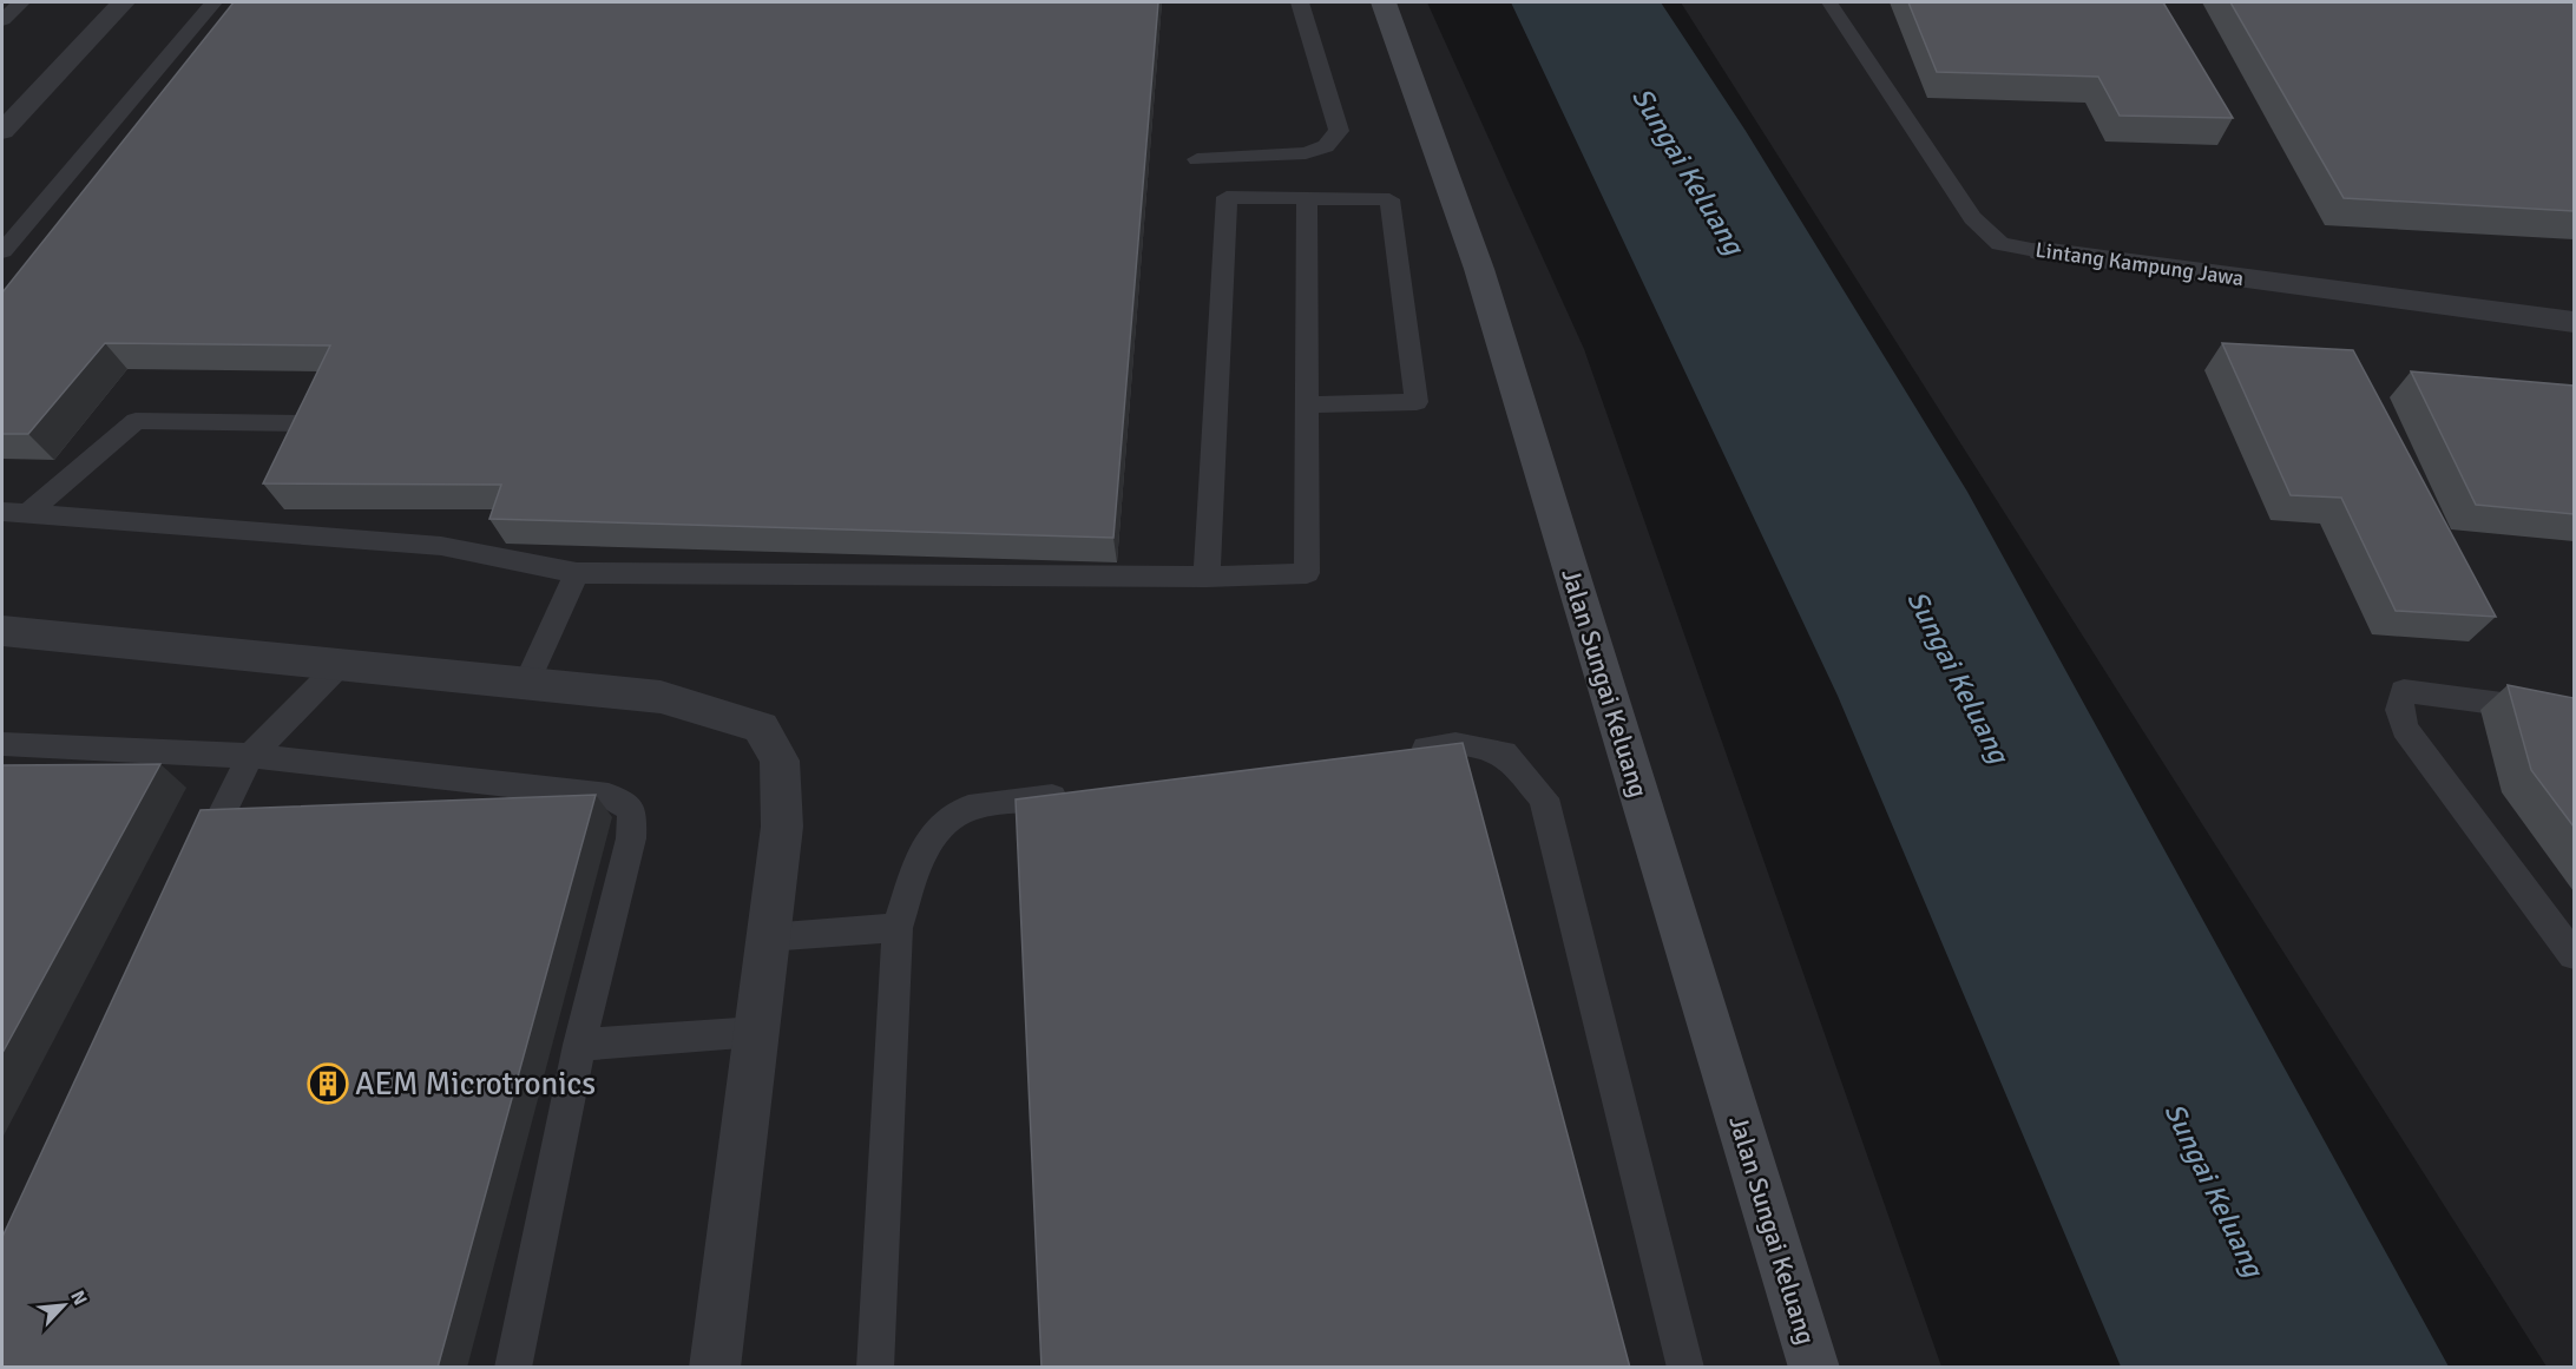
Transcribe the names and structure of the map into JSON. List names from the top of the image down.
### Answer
{
  "streets": {
    "street": ["Lintang Kampung Jawa", "Jalan Sungai Keluang"]
  },
  "water": ["Sungai Keluang"],
  "places": {
    "building": ["AEM Microtronics"]
  },
  "north": "top right"
}
